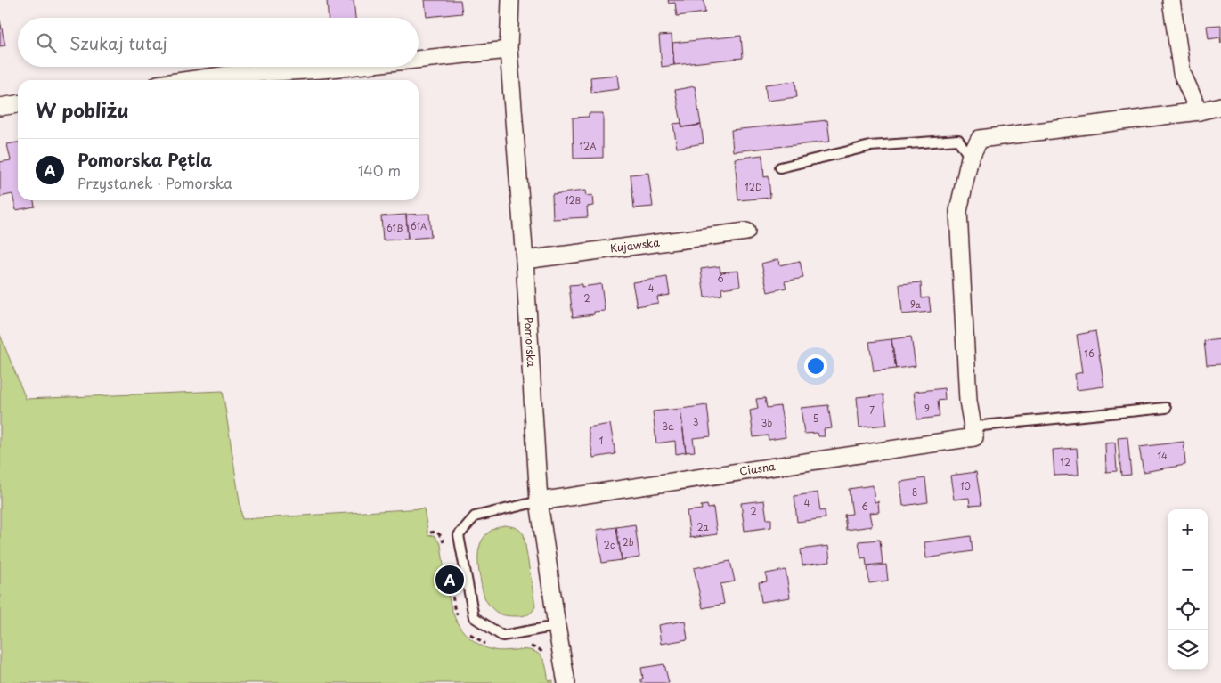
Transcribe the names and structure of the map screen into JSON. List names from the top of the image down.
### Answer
{
  "streets": {
    "street": ["Kujawska", "Pomorska", "Ciasna"]
  },
  "crossings": [
    ["Kujawska", "Pomorska"],
    ["Pomorska", "Ciasna"]
  ],
  "house_numbers": [
    "12A",
    "12D",
    "12B",
    "61A",
    "61B",
    "6",
    "4",
    "2",
    "9a",
    "16",
    "9",
    "7",
    "5",
    "3",
    "3b",
    "3a",
    "1",
    "14",
    "12",
    "10",
    "8",
    "4",
    "6",
    "2",
    "2a",
    "2b",
    "2c"
  ],
  "page": {
    "search": "Szukaj tutaj",
    "heading": "W pobliżu",
    "list": [
      {
        "mark": "A",
        "name": "Pomorska Pętla",
        "note": "Przystanek · Pomorska",
        "value": "140 m"
      }
    ],
    "map_buttons": ["+", "−"],
    "pins": "A"
  }
}
